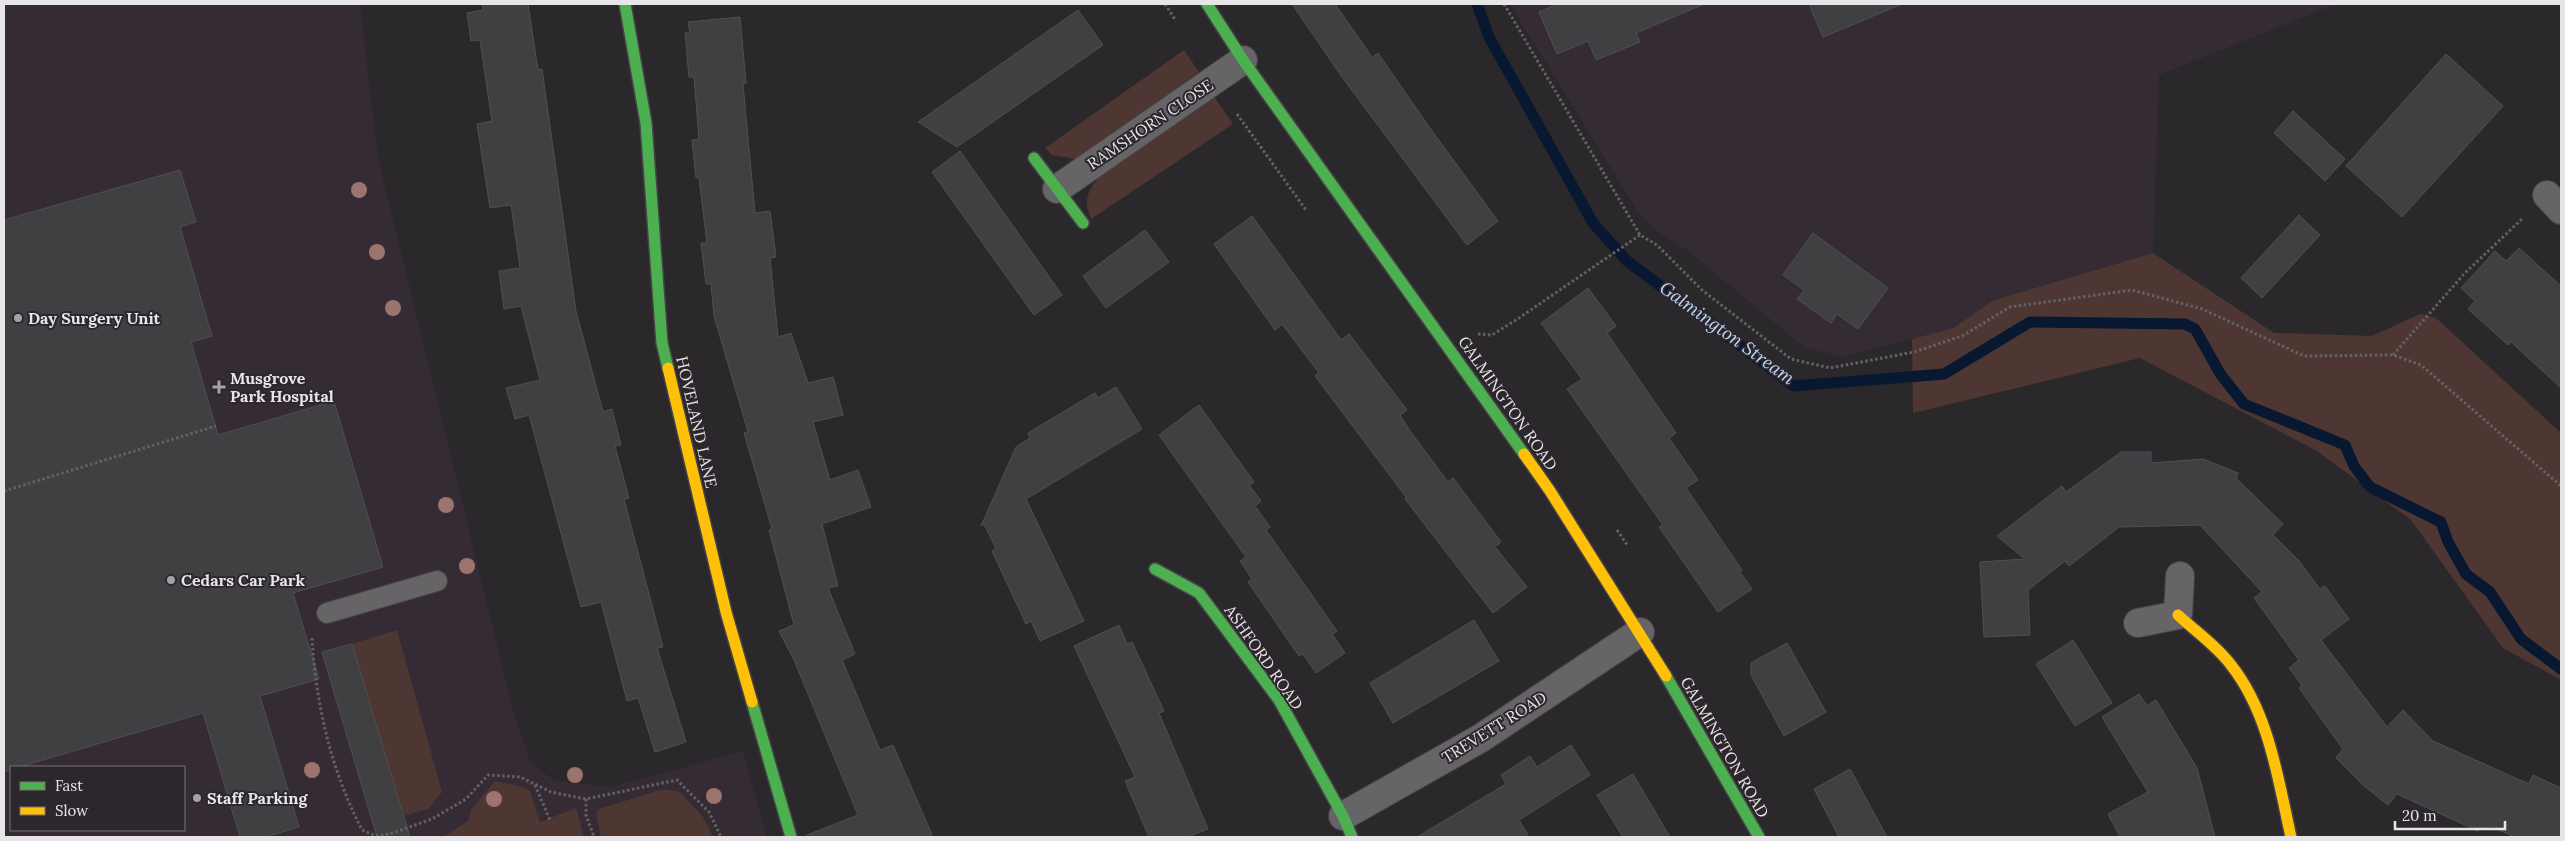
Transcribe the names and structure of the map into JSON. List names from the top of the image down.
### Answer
{
  "streets": {
    "street": [
      "RAMSHORN CLOSE",
      "GALMINGTON ROAD",
      "HOVELAND LANE",
      "ASHFORD ROAD",
      "TREVETT ROAD"
    ]
  },
  "crossings": [
    ["RAMSHORN CLOSE", "GALMINGTON ROAD"],
    ["GALMINGTON ROAD", "TREVETT ROAD"],
    ["ASHFORD ROAD", "TREVETT ROAD"]
  ],
  "water": ["Galmington Stream"],
  "places": {
    "other": ["Day Surgery Unit", "Cedars Car Park", "Staff Parking"],
    "health": ["Musgrove Park Hospital"]
  },
  "legend": ["Fast", "Slow"],
  "scale_bar": "20 m"
}
